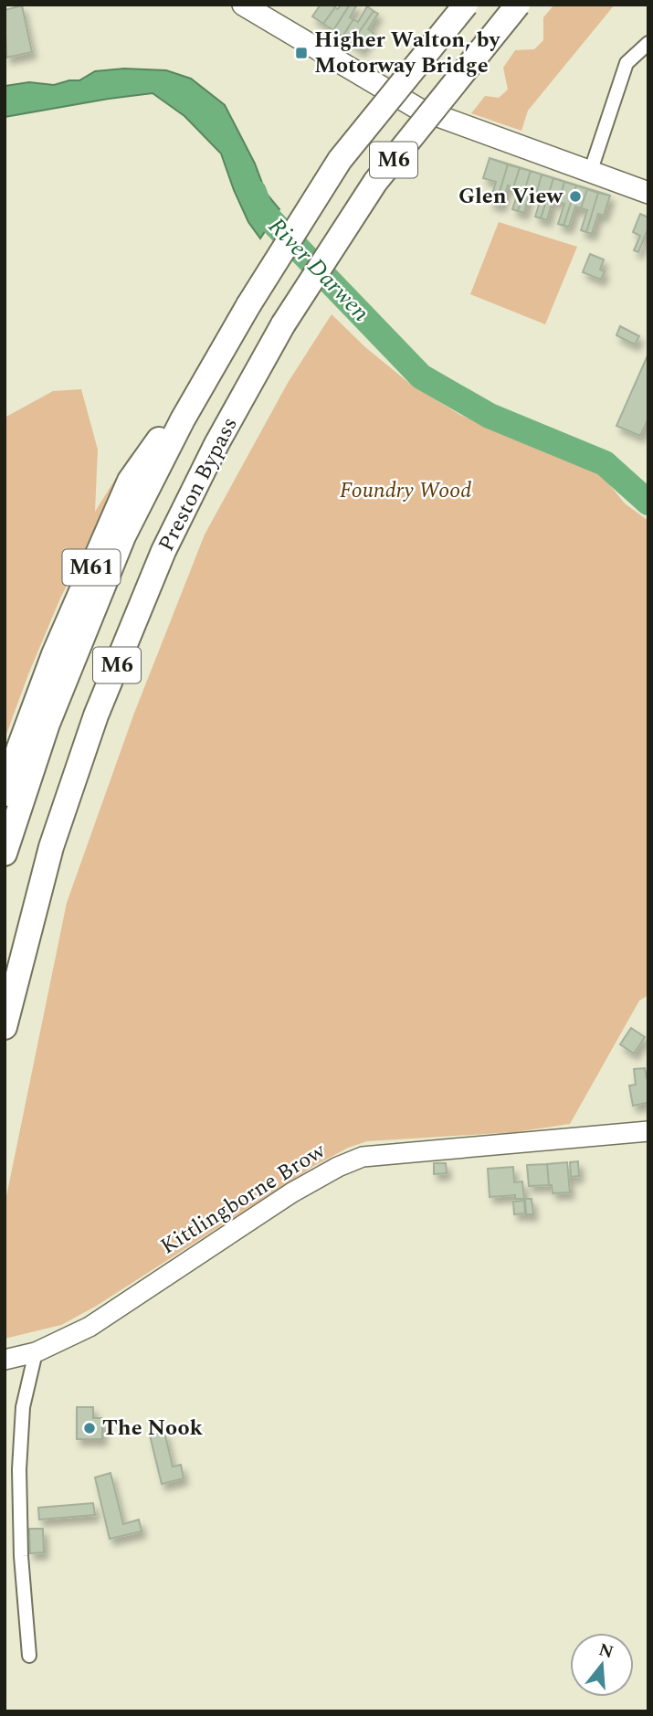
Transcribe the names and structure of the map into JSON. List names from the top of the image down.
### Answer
{
  "streets": {
    "highway": ["M6", "Preston Bypass", "M61"],
    "street": ["Kittlingborne Brow"]
  },
  "crossings": [
    ["M6", "M61"]
  ],
  "water": ["River Darwen"],
  "parks": ["Foundry Wood"],
  "places": {
    "transit": ["Higher Walton, by Motorway Bridge"],
    "other": ["Glen View", "The Nook"]
  },
  "north": "top"
}
